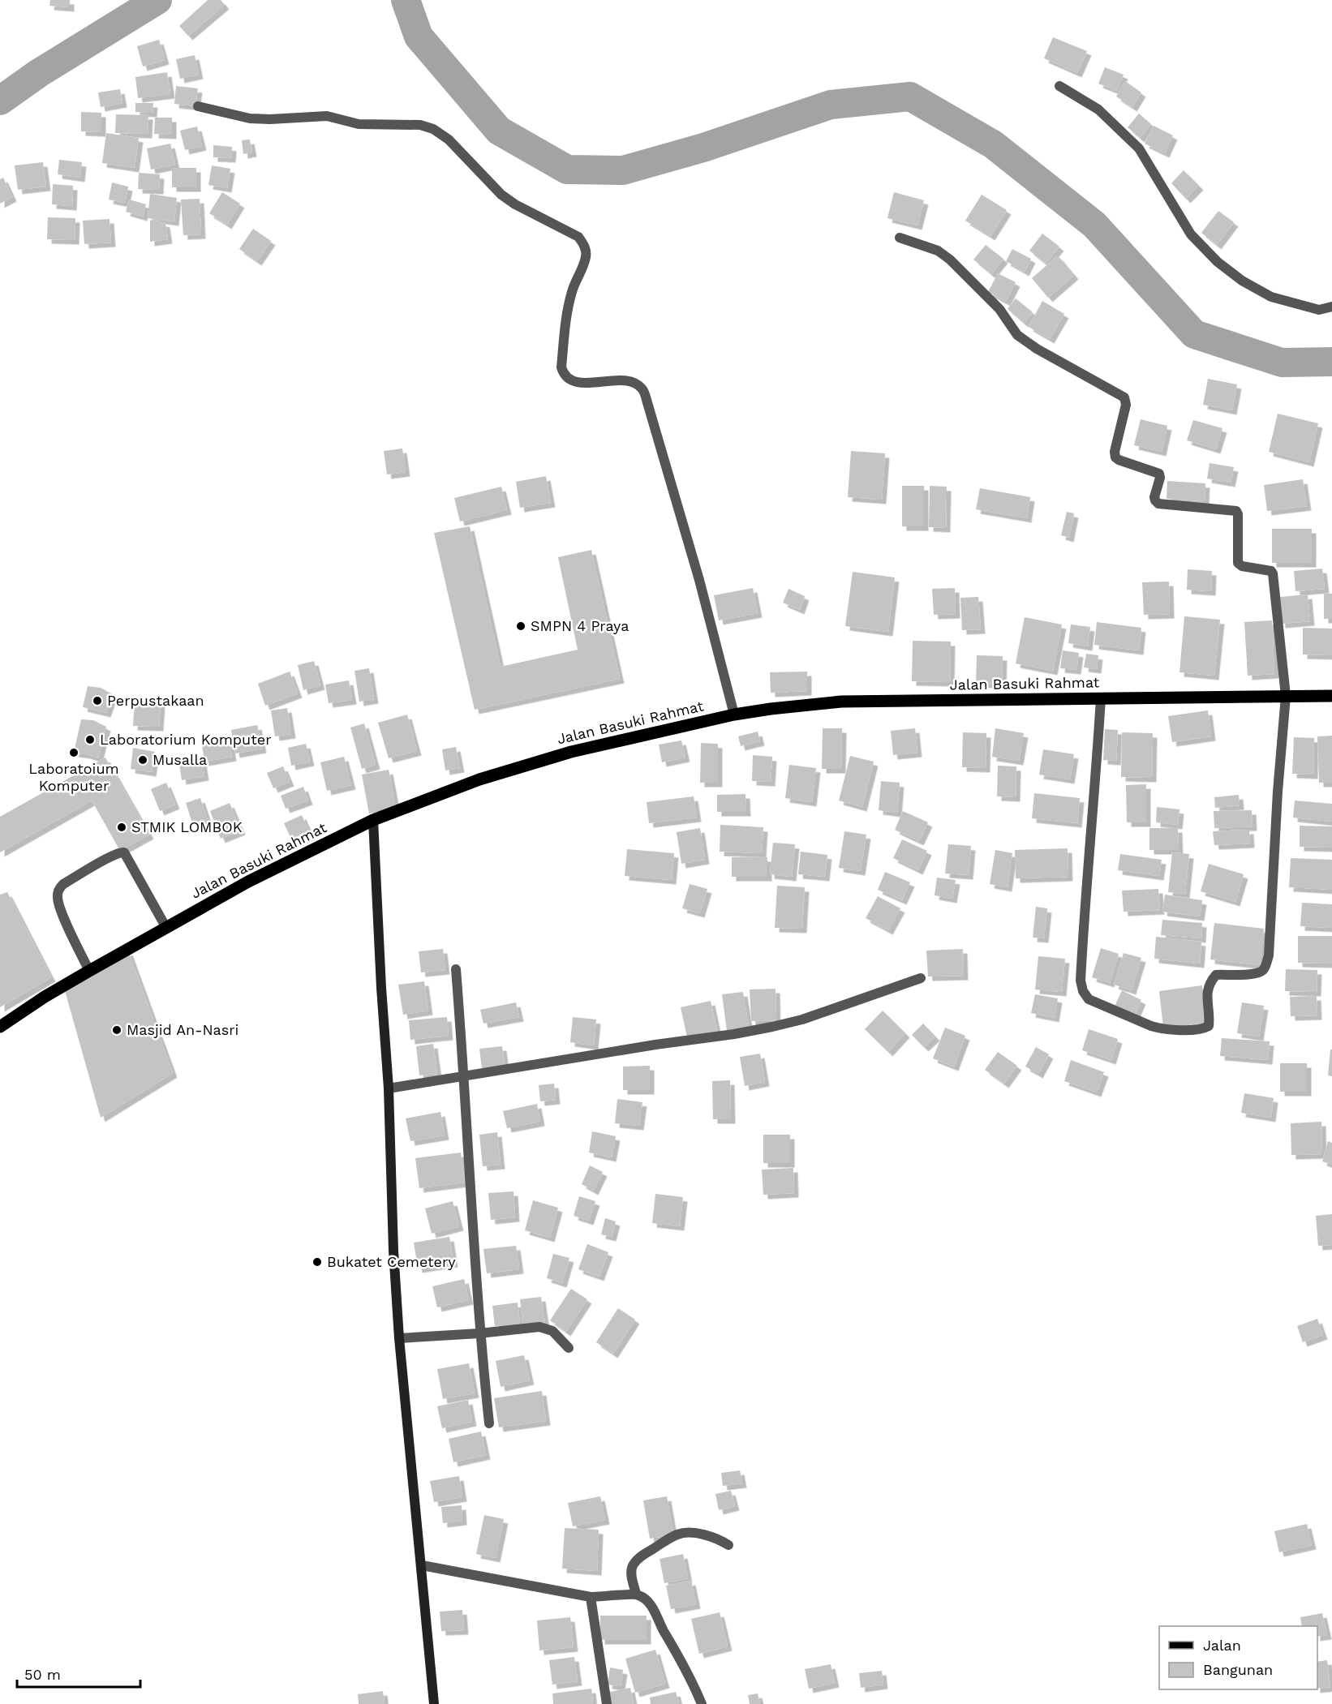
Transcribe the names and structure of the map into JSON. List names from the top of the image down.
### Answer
{
  "streets": {
    "main road": ["Jalan Basuki Rahmat"]
  },
  "places": [
    "SMPN 4 Praya",
    "Perpustakaan",
    "Laboratorium Komputer",
    "Laboratoium Komputer",
    "Musalla",
    "STMIK LOMBOK",
    "Masjid An-Nasri",
    "Bukatet Cemetery"
  ],
  "legend": ["Jalan", "Bangunan"],
  "scale_bar": "50 m"
}
